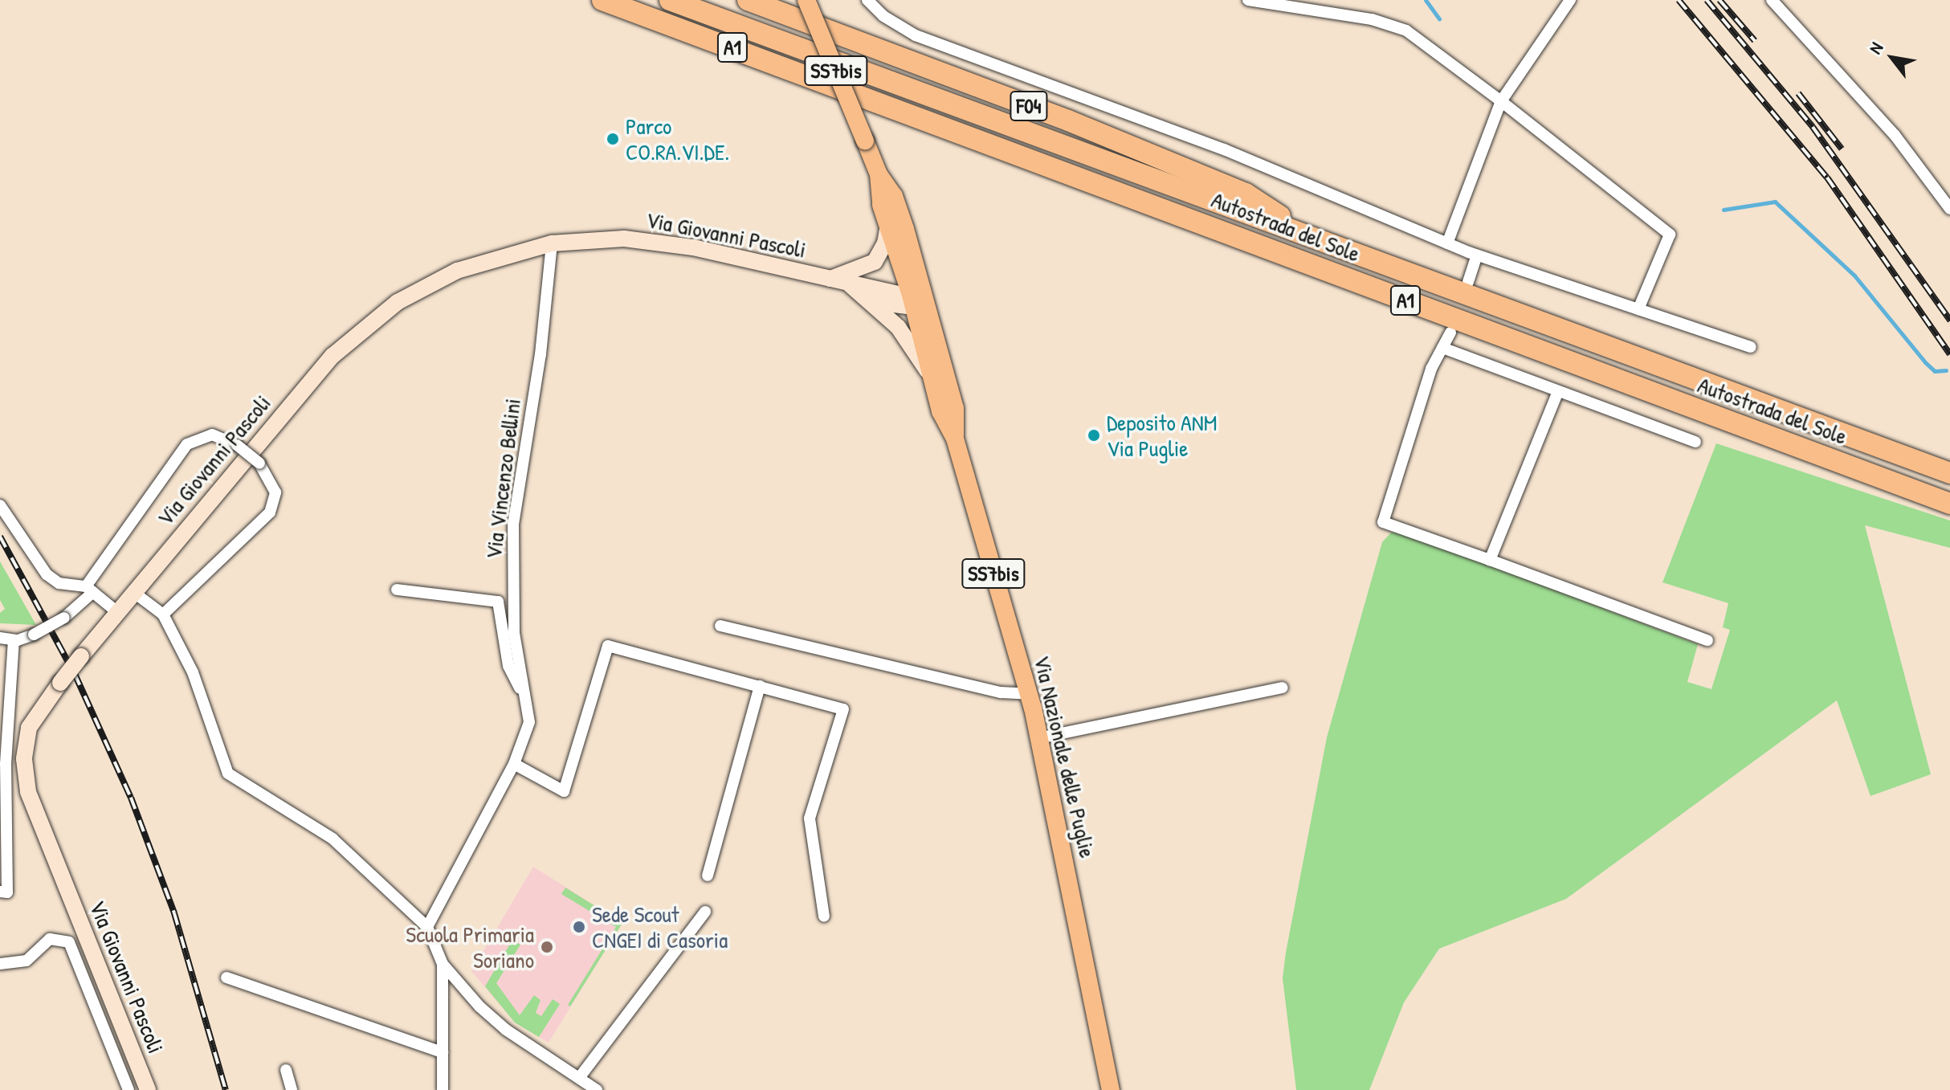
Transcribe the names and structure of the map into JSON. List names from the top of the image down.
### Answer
{
  "streets": {
    "highway": ["A1", "F04", "Autostrada del Sole"],
    "main road": ["SS7bis", "Via Nazionale delle Puglie"],
    "street": ["Via Giovanni Pascoli", "Via Vincenzo Bellini"]
  },
  "crossings": [
    ["F04", "Autostrada del Sole"],
    ["Via Giovanni Pascoli", "Via Vincenzo Bellini"]
  ],
  "places": [
    "Parco CO.RA.VI.DE.",
    "Deposito ANM Via Puglie",
    "Sede Scout CNGEI di Casoria",
    "Scuola Primaria Soriano"
  ],
  "north": "top left"
}
